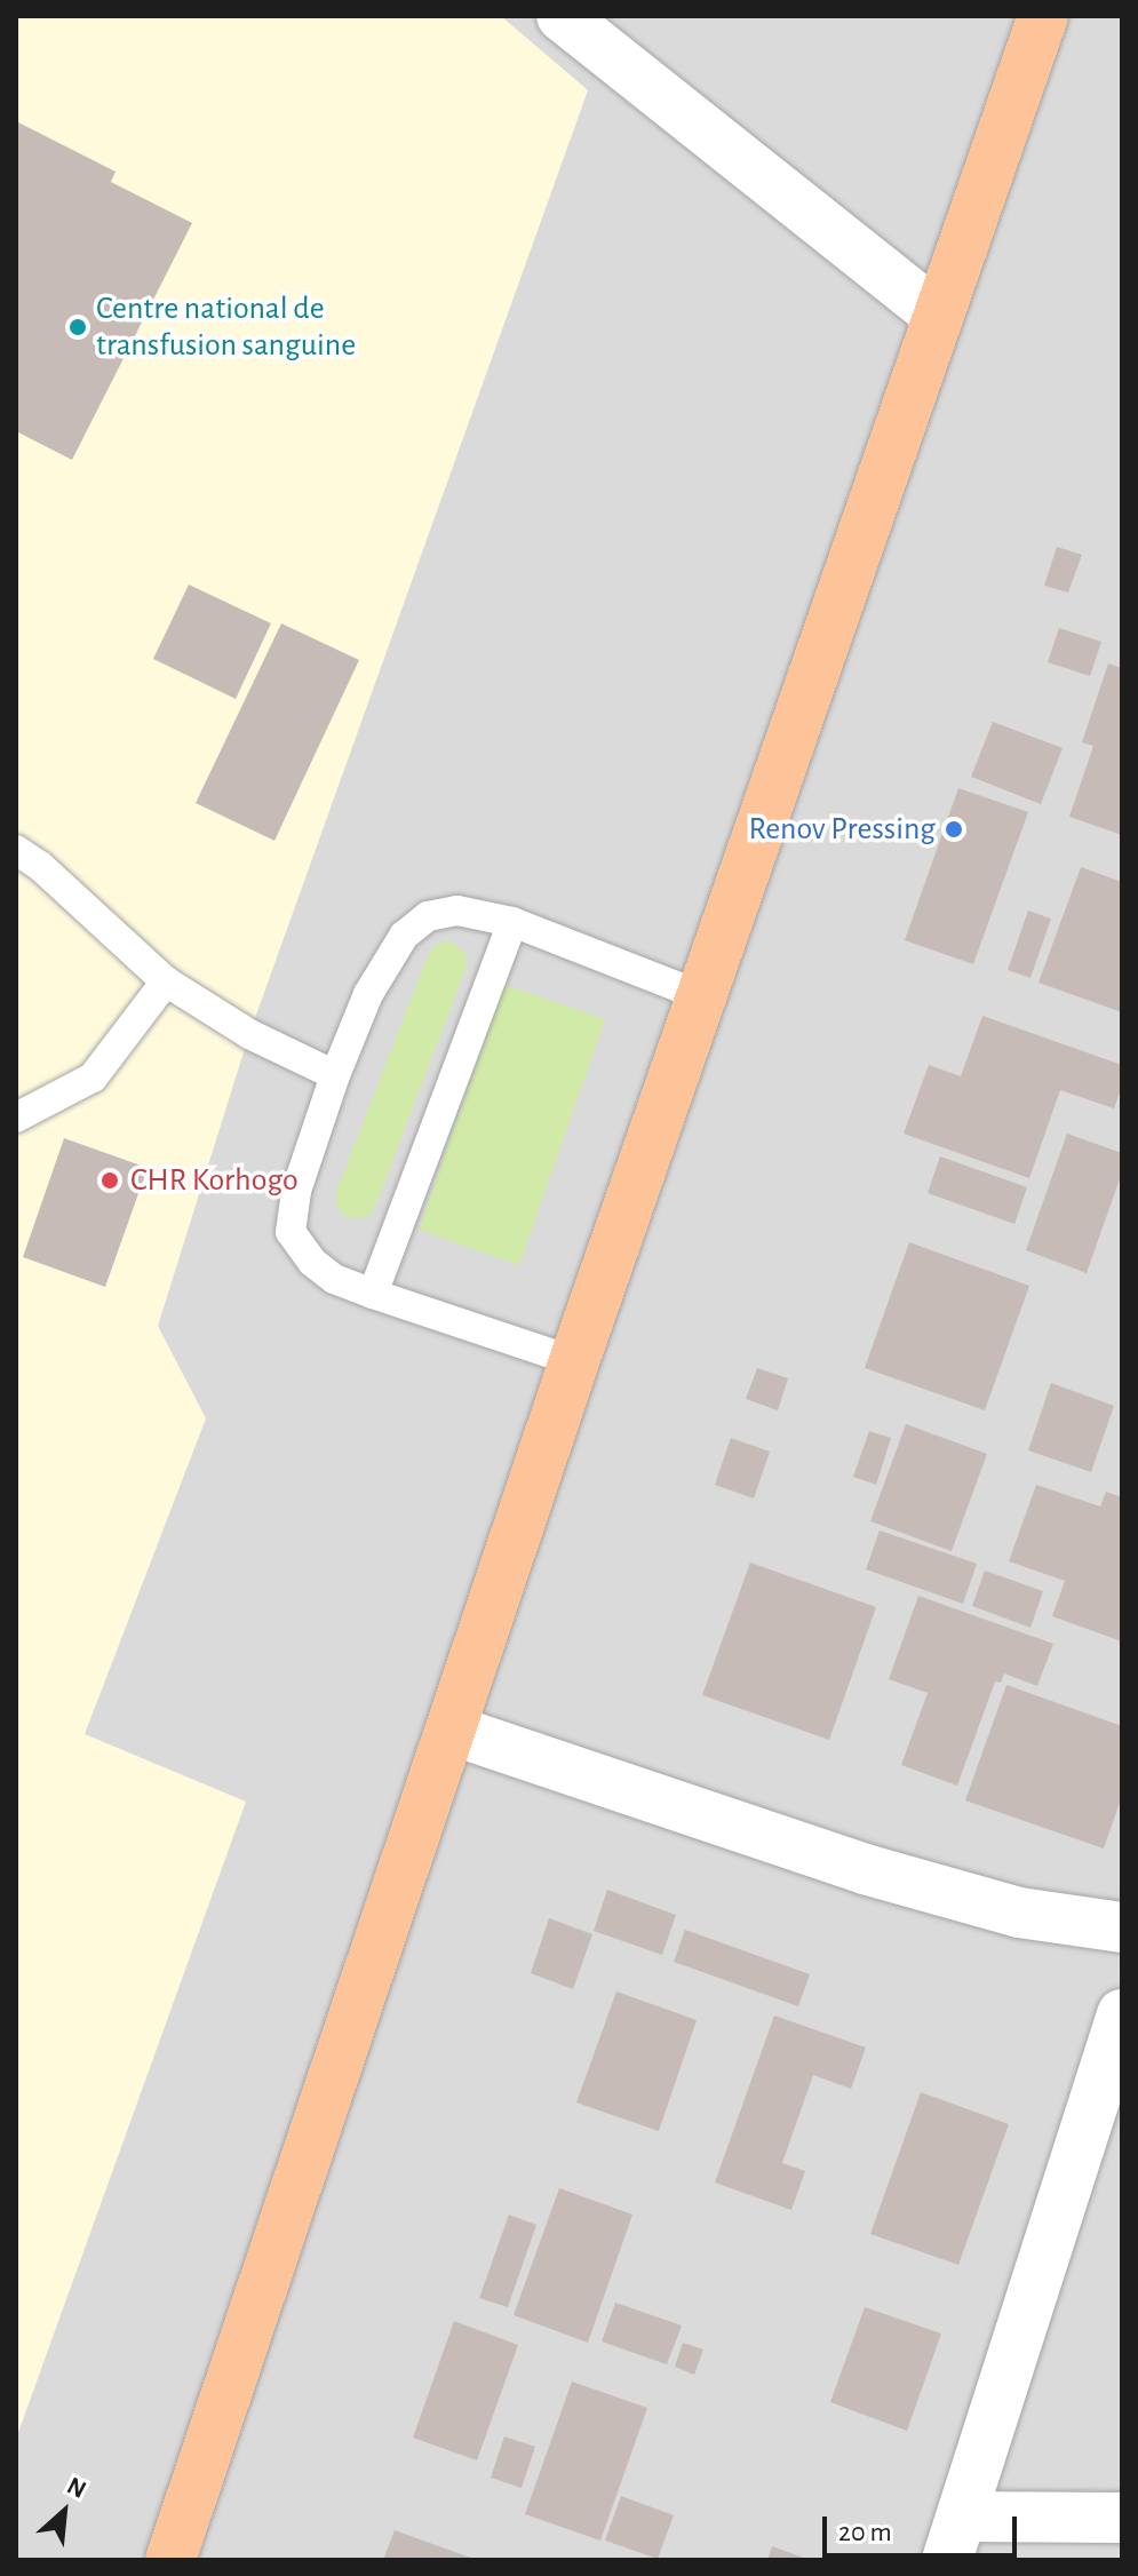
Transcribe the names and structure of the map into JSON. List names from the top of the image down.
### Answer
{
  "places": ["Centre national de transfusion sanguine", "Renov Pressing", "CHR Korhogo"],
  "scale_bar": "20 m",
  "north": "top right"
}
